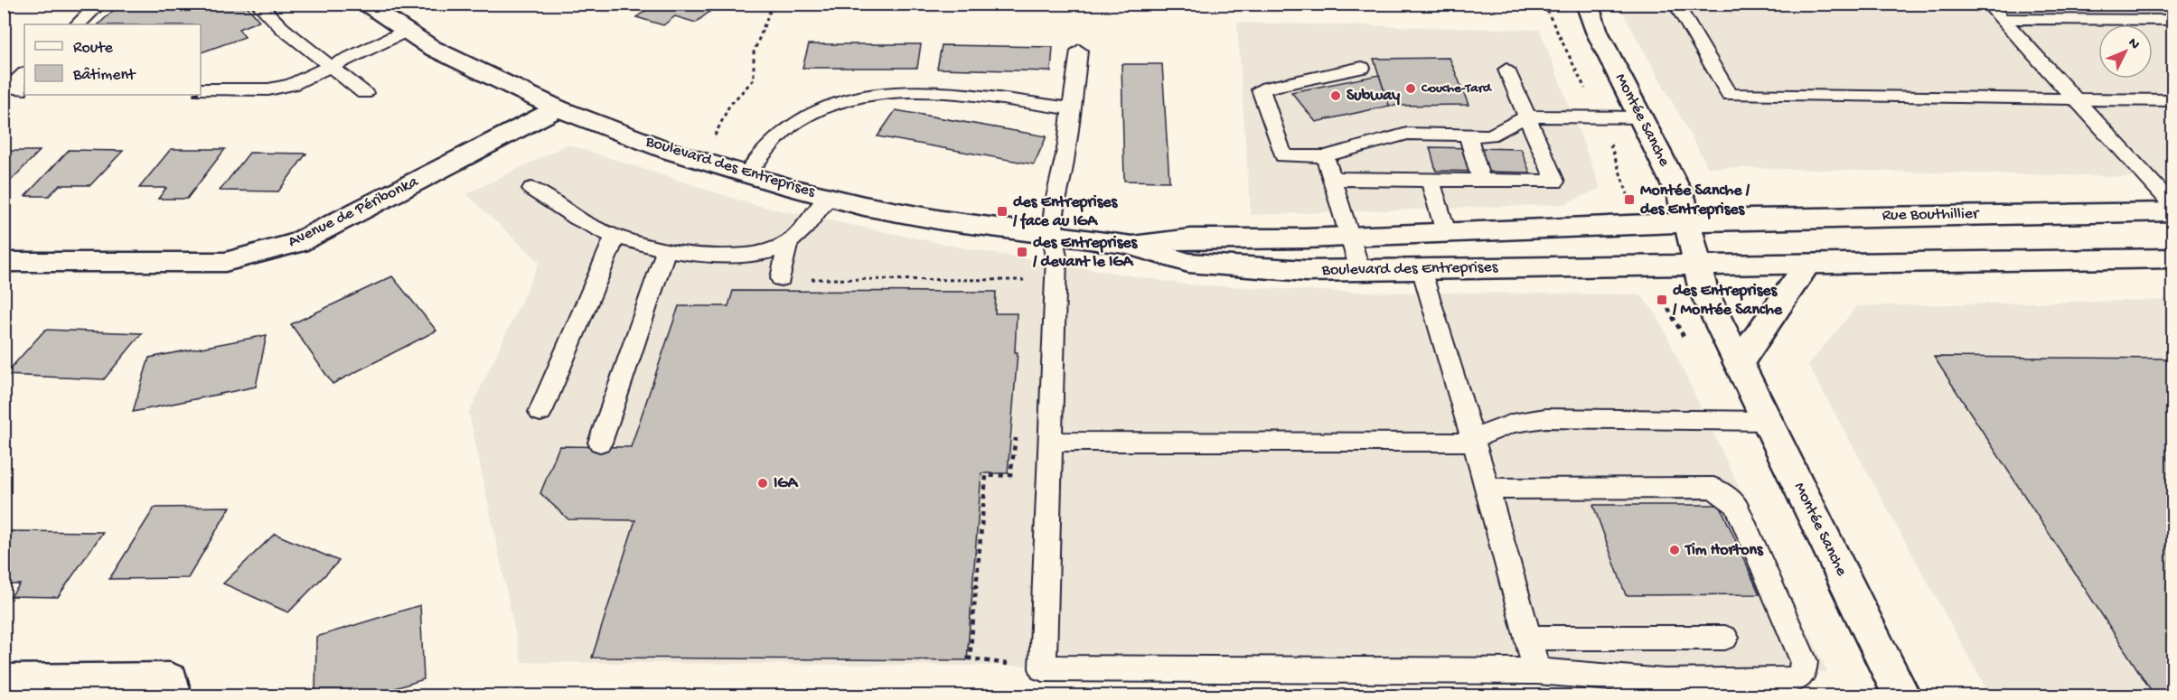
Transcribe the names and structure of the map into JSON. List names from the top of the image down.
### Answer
{
  "streets": {
    "street": [
      "Montée Sanche",
      "Boulevard des Entreprises",
      "Avenue de Péribonka",
      "Rue Bouthillier"
    ]
  },
  "crossings": [
    ["Montée Sanche", "Boulevard des Entreprises"],
    ["Montée Sanche", "Rue Bouthillier"],
    ["Boulevard des Entreprises", "Avenue de Péribonka"],
    ["Boulevard des Entreprises", "Rue Bouthillier"]
  ],
  "places": {
    "other": [
      "Couche-Tard",
      "Subway",
      "IGA",
      "Tim Hortons"
    ],
    "transit": [
      "Montée Sanche / des Entreprises",
      "des Entreprises / face au IGA",
      "des Entreprises / devant le IGA",
      "des Entreprises / Montée Sanche"
    ]
  },
  "legend": ["Route", "Bâtiment"],
  "north": "top right"
}
